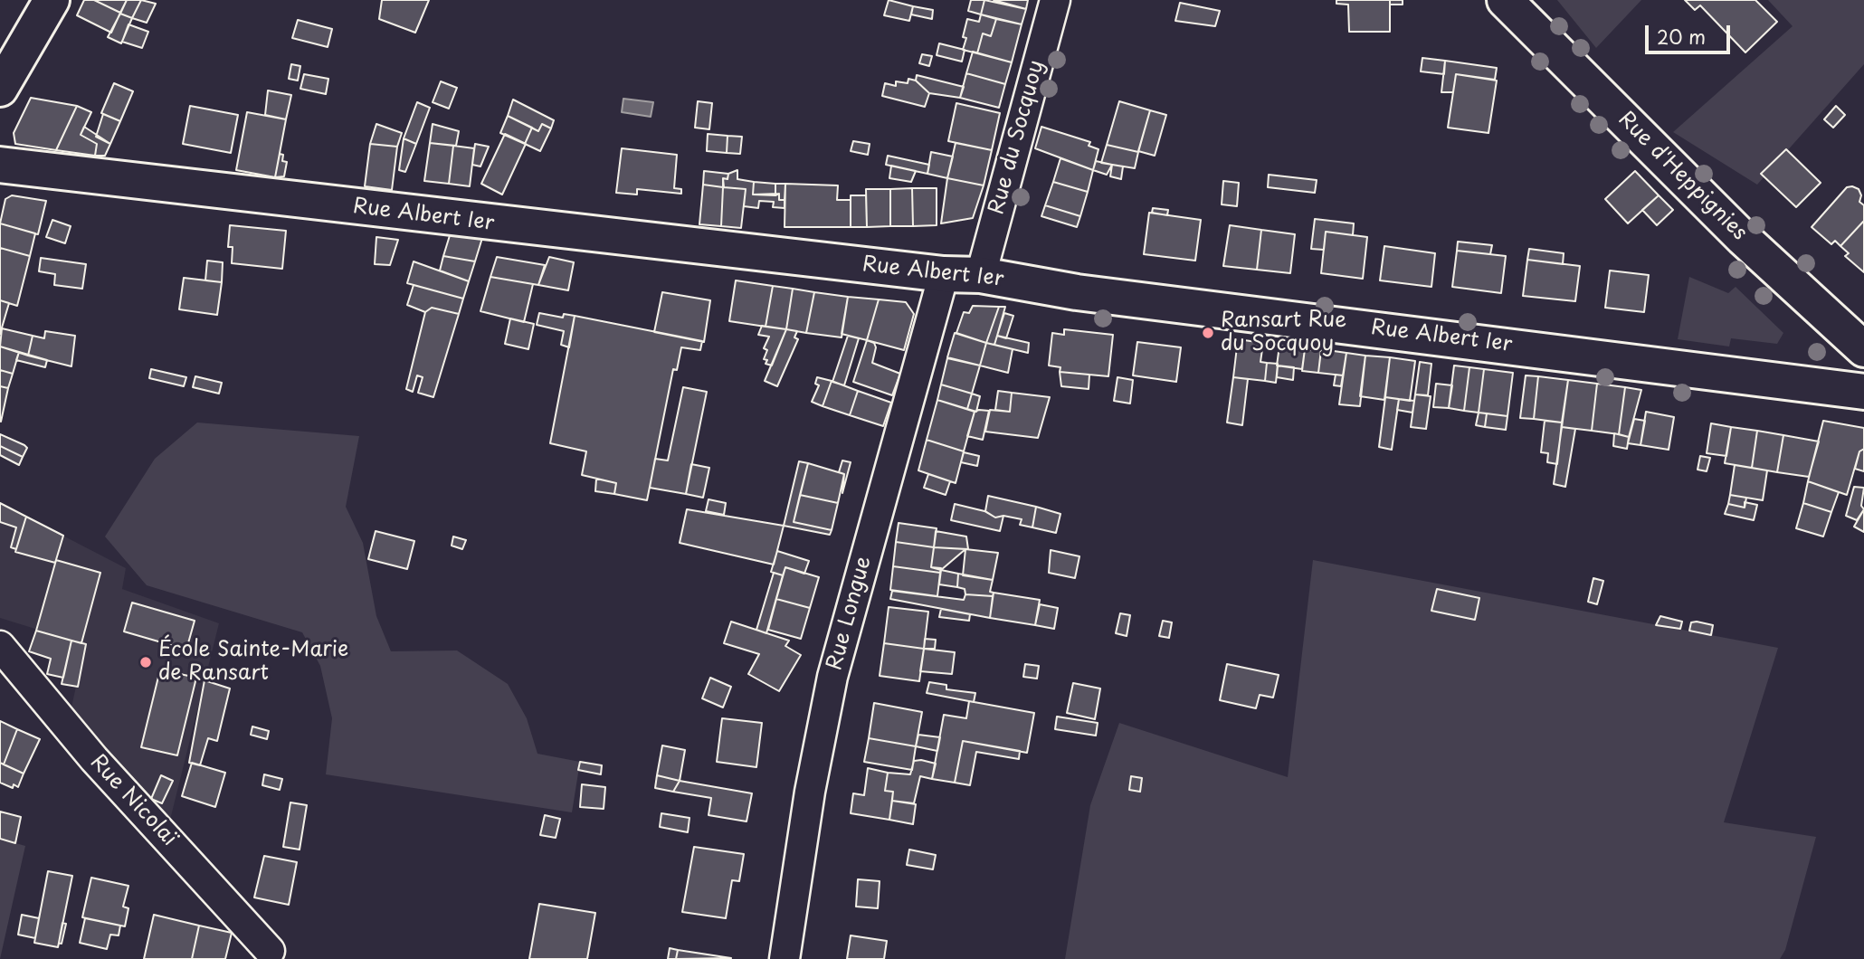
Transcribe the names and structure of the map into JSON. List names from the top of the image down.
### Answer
{
  "streets": {
    "street": [
      "Rue du Socquoy",
      "Rue d'Heppignies",
      "Rue Albert Ier",
      "Rue Longue",
      "Rue Nicolaï"
    ]
  },
  "crossings": [
    ["Rue du Socquoy", "Rue Albert Ier"],
    ["Rue Albert Ier", "Rue Longue"]
  ],
  "places": ["Ransart Rue du Socquoy", "École Sainte-Marie de Ransart"],
  "scale_bar": "20 m"
}
